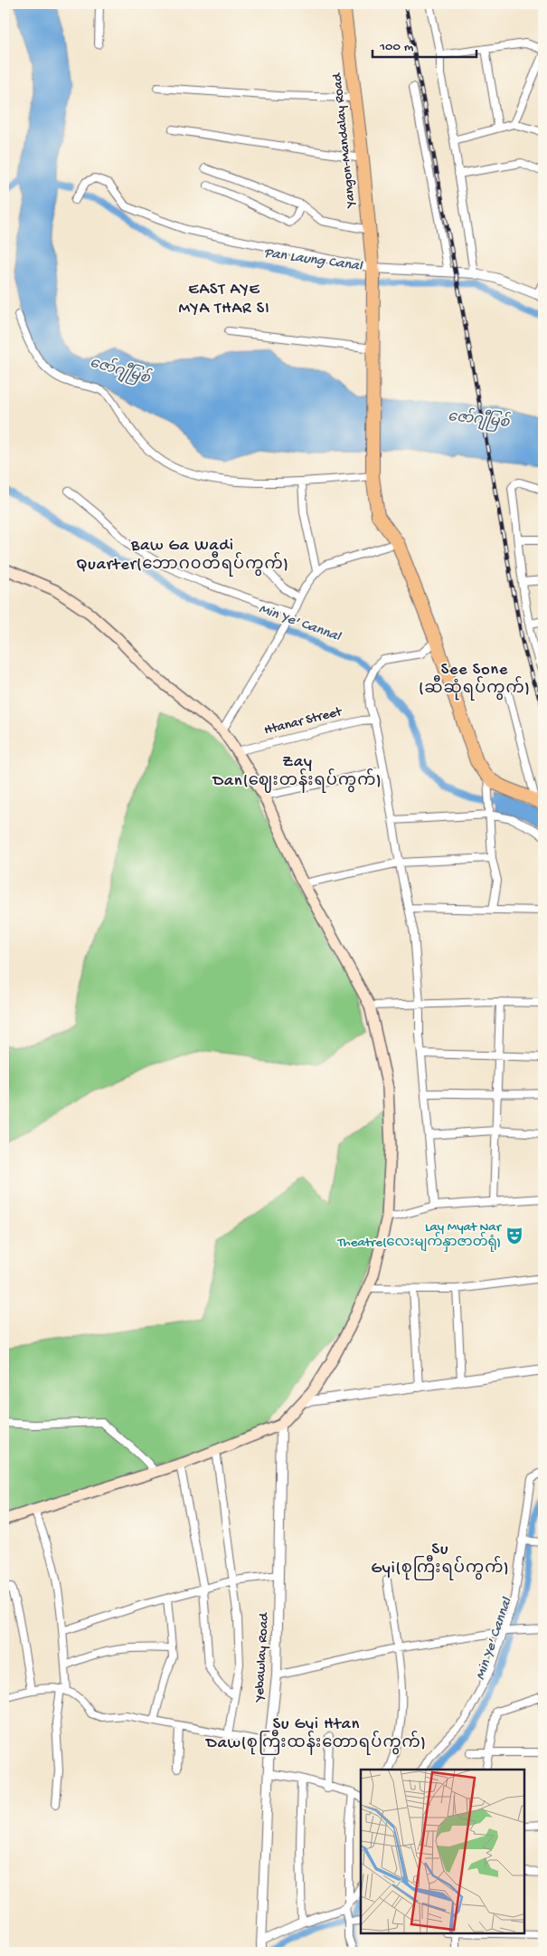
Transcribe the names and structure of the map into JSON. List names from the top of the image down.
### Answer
{
  "streets": {
    "highway": ["Yangon-Mandalay Road"],
    "street": ["Htanar Street", "Yebawlay Road"]
  },
  "districts": [
    "EAST AYE MYA THAR SI",
    "Baw Ga Wadi Quarter(ဘောဂ၀တီရပ်ကွက်)",
    "See Sone (ဆီဆုံရပ်ကွက်)",
    "Zay Dan(ဈေးတန်းရပ်ကွက်)",
    "Su Gyi(စုကြီးရပ်ကွက်)",
    "Su Gyi Htan Daw(စုကြီးထန်းတောရပ်ကွက်)"
  ],
  "water": ["Pan Laung Canal", "ဇော်ဂျီမြစ်", "Min Ye' Cannal"],
  "places": {
    "theatre": ["Lay Myat Nar Theatre(လေးမျက်နှာဇာတ်ရုံ)"]
  },
  "scale_bar": "100 m"
}
